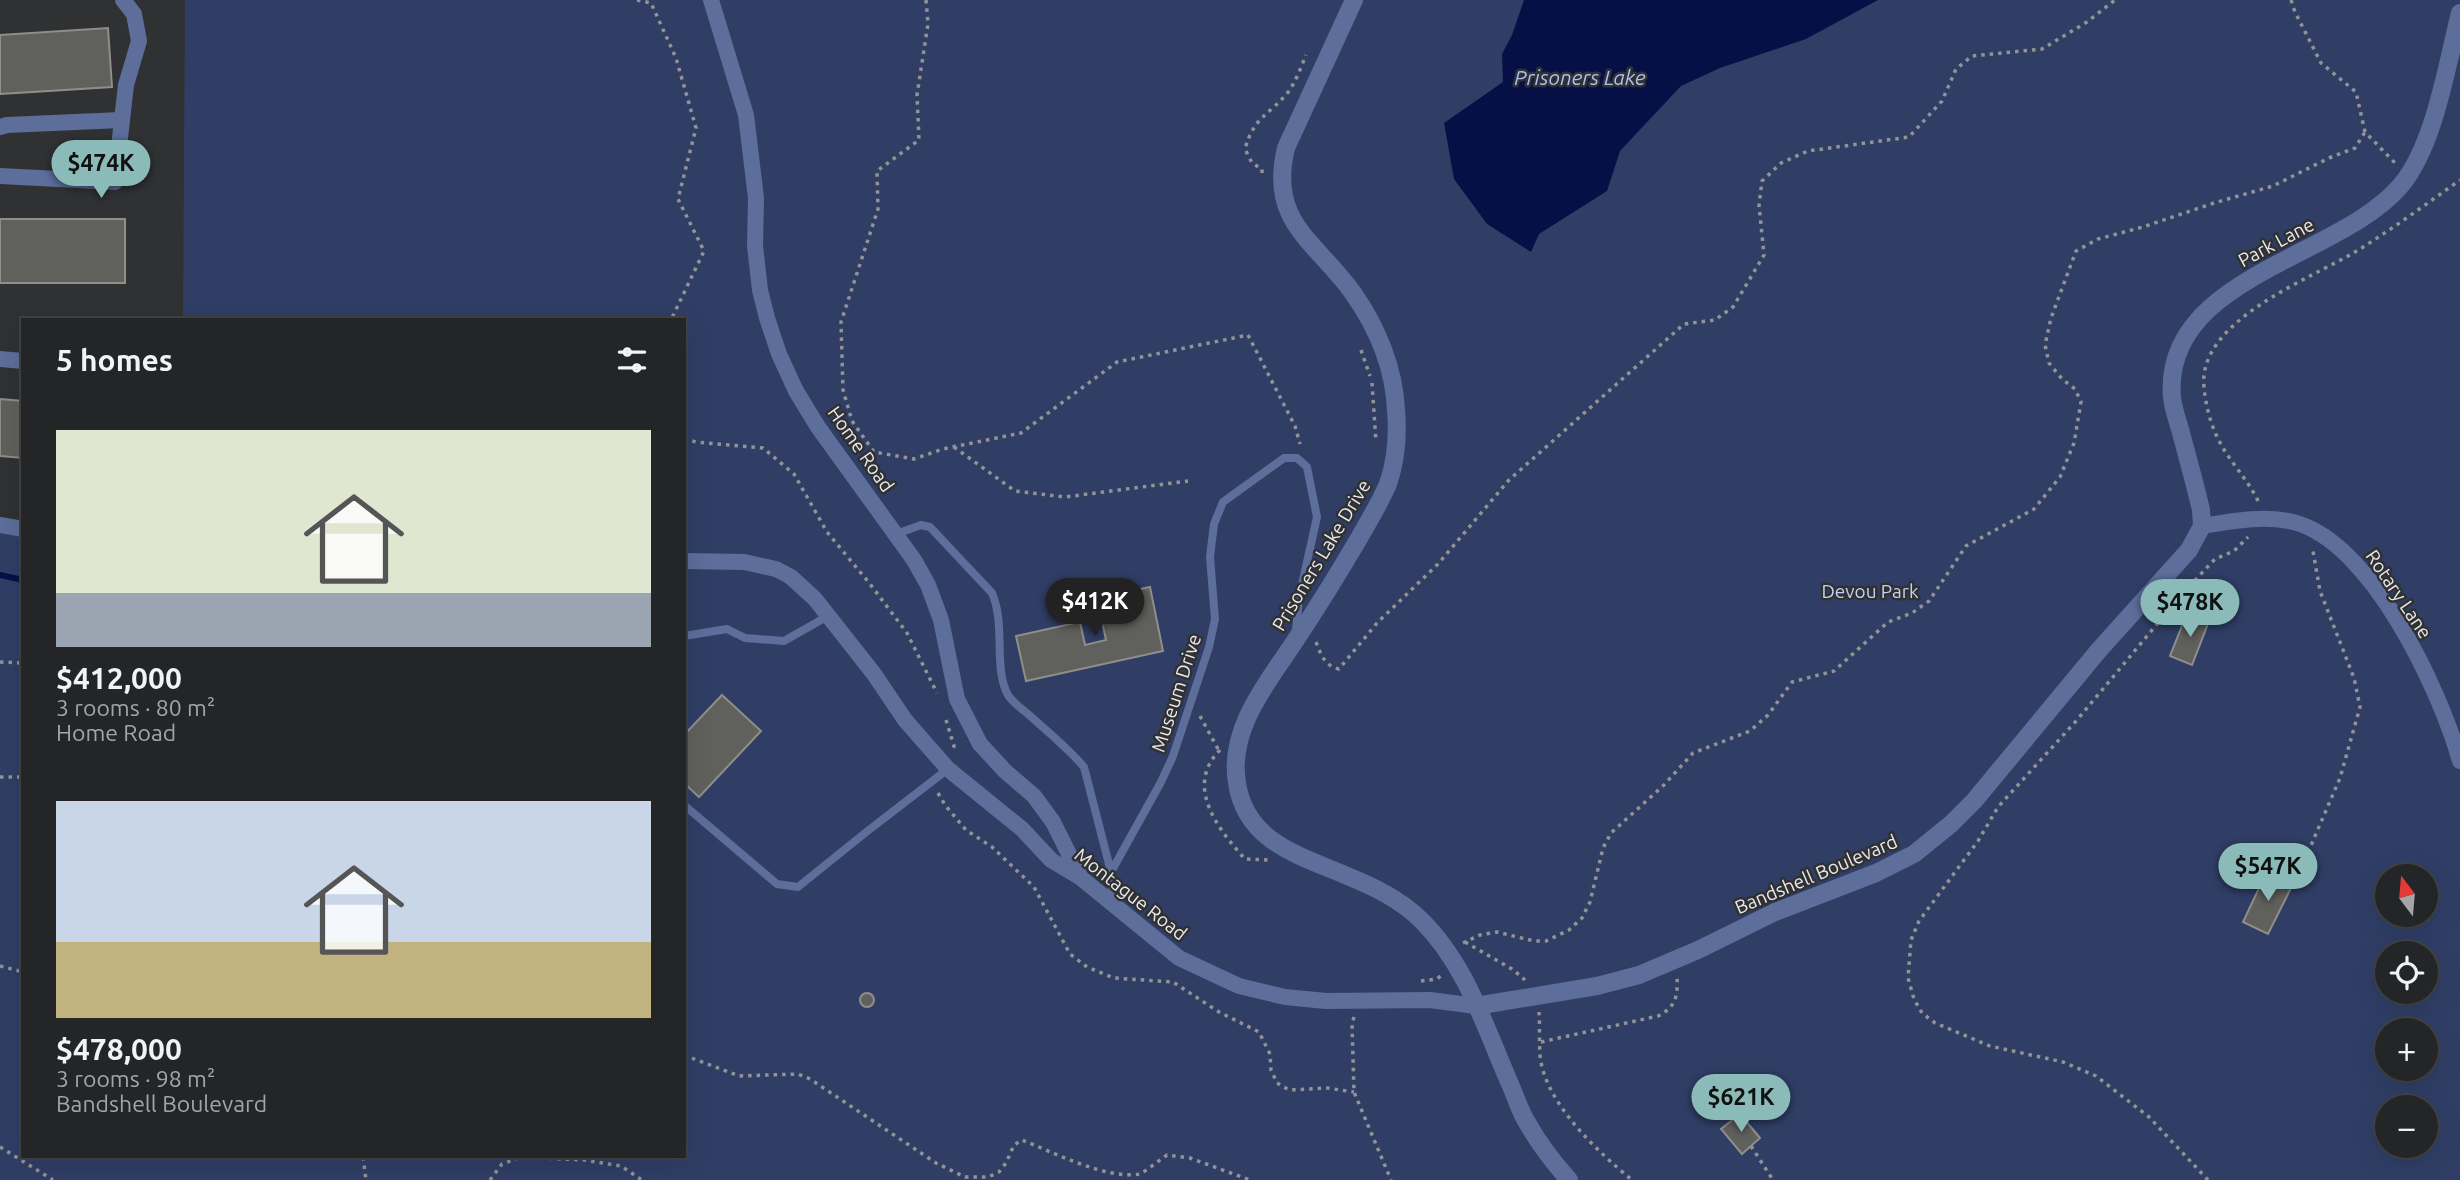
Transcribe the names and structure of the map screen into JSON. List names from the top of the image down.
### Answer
{
  "streets": {
    "street": [
      "Park Lane",
      "Home Road",
      "Prisoners Lake Drive",
      "Rotary Lane",
      "Bandshell Boulevard",
      "Montague Road"
    ],
    "lane": ["Museum Drive"]
  },
  "crossings": [
    ["Park Lane", "Rotary Lane"],
    ["Park Lane", "Bandshell Boulevard"],
    ["Home Road", "Montague Road"],
    ["Prisoners Lake Drive", "Bandshell Boulevard"],
    ["Prisoners Lake Drive", "Montague Road"],
    ["Rotary Lane", "Bandshell Boulevard"],
    ["Bandshell Boulevard", "Montague Road"]
  ],
  "water": ["Prisoners Lake"],
  "parks": ["Devou Park"],
  "north": "top",
  "page": {
    "price": [
      "$474K",
      "$412K",
      "$478K",
      "$547K",
      "$621K"
    ],
    "heading": "5 homes",
    "list": [
      {
        "name": "$412,000",
        "note": "3 rooms · 80 m² · Home Road"
      },
      {
        "name": "$478,000",
        "note": "3 rooms · 98 m² · Bandshell Boulevard"
      }
    ],
    "map_buttons": ["+", "−"]
  }
}
